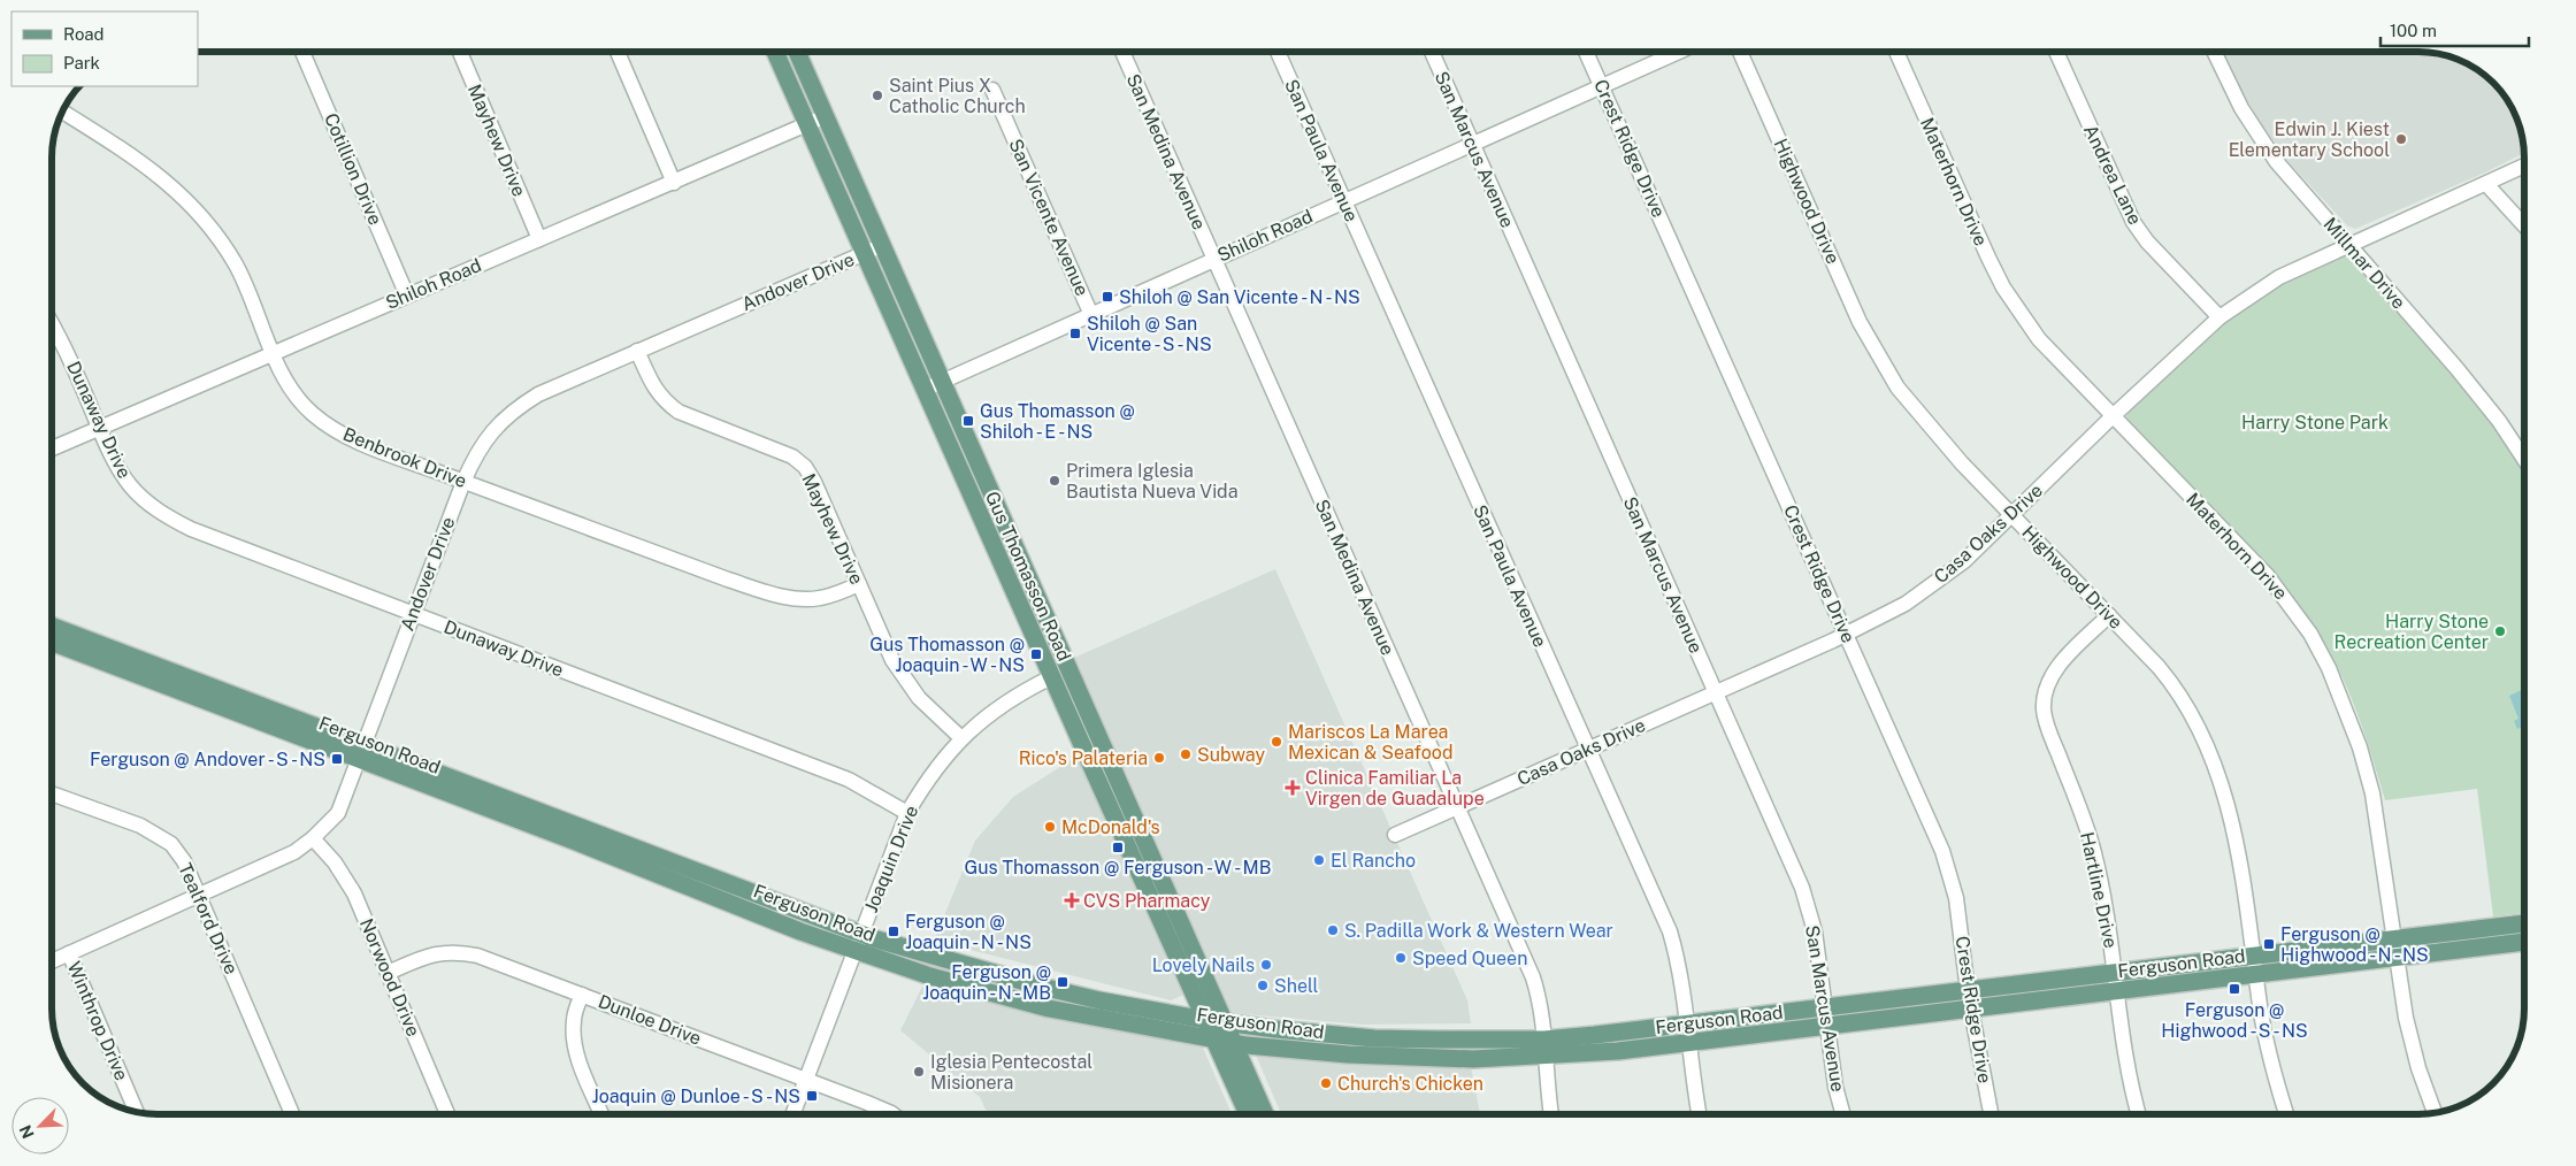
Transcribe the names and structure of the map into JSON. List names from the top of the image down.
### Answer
{
  "streets": {
    "main road": ["Gus Thomasson Road", "Ferguson Road"],
    "street": [
      "Mayhew Drive",
      "Crest Ridge Drive",
      "San Marcus Avenue",
      "San Paula Avenue",
      "San Medina Avenue",
      "Cotillion Drive",
      "Andrea Lane",
      "Materhorn Drive",
      "Highwood Drive",
      "San Vicente Avenue",
      "Shiloh Road",
      "Millmar Drive",
      "Andover Drive",
      "Dunaway Drive",
      "Benbrook Drive",
      "Casa Oaks Drive",
      "Joaquin Drive",
      "Hartline Drive",
      "Tealford Drive",
      "Norwood Drive",
      "Dunloe Drive",
      "Winthrop Drive"
    ]
  },
  "crossings": [
    ["Mayhew Drive", "Shiloh Road"],
    ["Mayhew Drive", "Andover Drive"],
    ["Mayhew Drive", "Benbrook Drive"],
    ["Mayhew Drive", "Joaquin Drive"],
    ["Crest Ridge Drive", "Shiloh Road"],
    ["Crest Ridge Drive", "Casa Oaks Drive"],
    ["Crest Ridge Drive", "Ferguson Road"],
    ["San Marcus Avenue", "Shiloh Road"],
    ["San Marcus Avenue", "Casa Oaks Drive"],
    ["San Marcus Avenue", "Ferguson Road"],
    ["San Paula Avenue", "Shiloh Road"],
    ["San Paula Avenue", "Casa Oaks Drive"],
    ["San Paula Avenue", "Ferguson Road"],
    ["San Medina Avenue", "Shiloh Road"],
    ["San Medina Avenue", "Casa Oaks Drive"],
    ["San Medina Avenue", "Ferguson Road"],
    ["Cotillion Drive", "Shiloh Road"],
    ["Andrea Lane", "Casa Oaks Drive"],
    ["Materhorn Drive", "Casa Oaks Drive"],
    ["Materhorn Drive", "Ferguson Road"],
    ["Highwood Drive", "Casa Oaks Drive"],
    ["Highwood Drive", "Ferguson Road"],
    ["Highwood Drive", "Hartline Drive"],
    ["San Vicente Avenue", "Shiloh Road"],
    ["Shiloh Road", "Dunaway Drive"],
    ["Shiloh Road", "Benbrook Drive"],
    ["Shiloh Road", "Gus Thomasson Road"],
    ["Millmar Drive", "Casa Oaks Drive"],
    ["Andover Drive", "Dunaway Drive"],
    ["Andover Drive", "Benbrook Drive"],
    ["Andover Drive", "Gus Thomasson Road"],
    ["Andover Drive", "Ferguson Road"],
    ["Andover Drive", "Tealford Drive"],
    ["Andover Drive", "Norwood Drive"],
    ["Andover Drive", "Winthrop Drive"],
    ["Dunaway Drive", "Joaquin Drive"],
    ["Gus Thomasson Road", "Ferguson Road"],
    ["Gus Thomasson Road", "Joaquin Drive"],
    ["Ferguson Road", "Joaquin Drive"],
    ["Ferguson Road", "Hartline Drive"],
    ["Joaquin Drive", "Dunloe Drive"],
    ["Norwood Drive", "Dunloe Drive"]
  ],
  "parks": ["Harry Stone Park"],
  "places": {
    "other": [
      "Saint Pius X Catholic Church",
      "Edwin J. Kiest Elementary School",
      "Primera Iglesia Bautista Nueva Vida",
      "Harry Stone Recreation Center",
      "Mariscos La Marea Mexican & Seafood",
      "Subway",
      "Rico's Palateria",
      "McDonald's",
      "El Rancho",
      "S. Padilla Work & Western Wear",
      "Speed Queen",
      "Lovely Nails",
      "Shell",
      "Iglesia Pentecostal Misionera",
      "Church's Chicken"
    ],
    "transit": [
      "Shiloh @ San Vicente - N - NS",
      "Shiloh @ San Vicente - S - NS",
      "Gus Thomasson @ Shiloh - E - NS",
      "Gus Thomasson @ Joaquin - W - NS",
      "Ferguson @ Andover - S - NS",
      "Gus Thomasson @ Ferguson - W - MB",
      "Ferguson @ Joaquin - N - NS",
      "Ferguson @ Highwood - N - NS",
      "Ferguson @ Joaquin - N - MB",
      "Ferguson @ Highwood - S - NS",
      "Joaquin @ Dunloe - S - NS"
    ],
    "health": ["Clinica Familiar La Virgen de Guadalupe", "CVS Pharmacy"]
  },
  "legend": ["Road", "Park"],
  "scale_bar": "100 m",
  "north": "bottom left"
}
